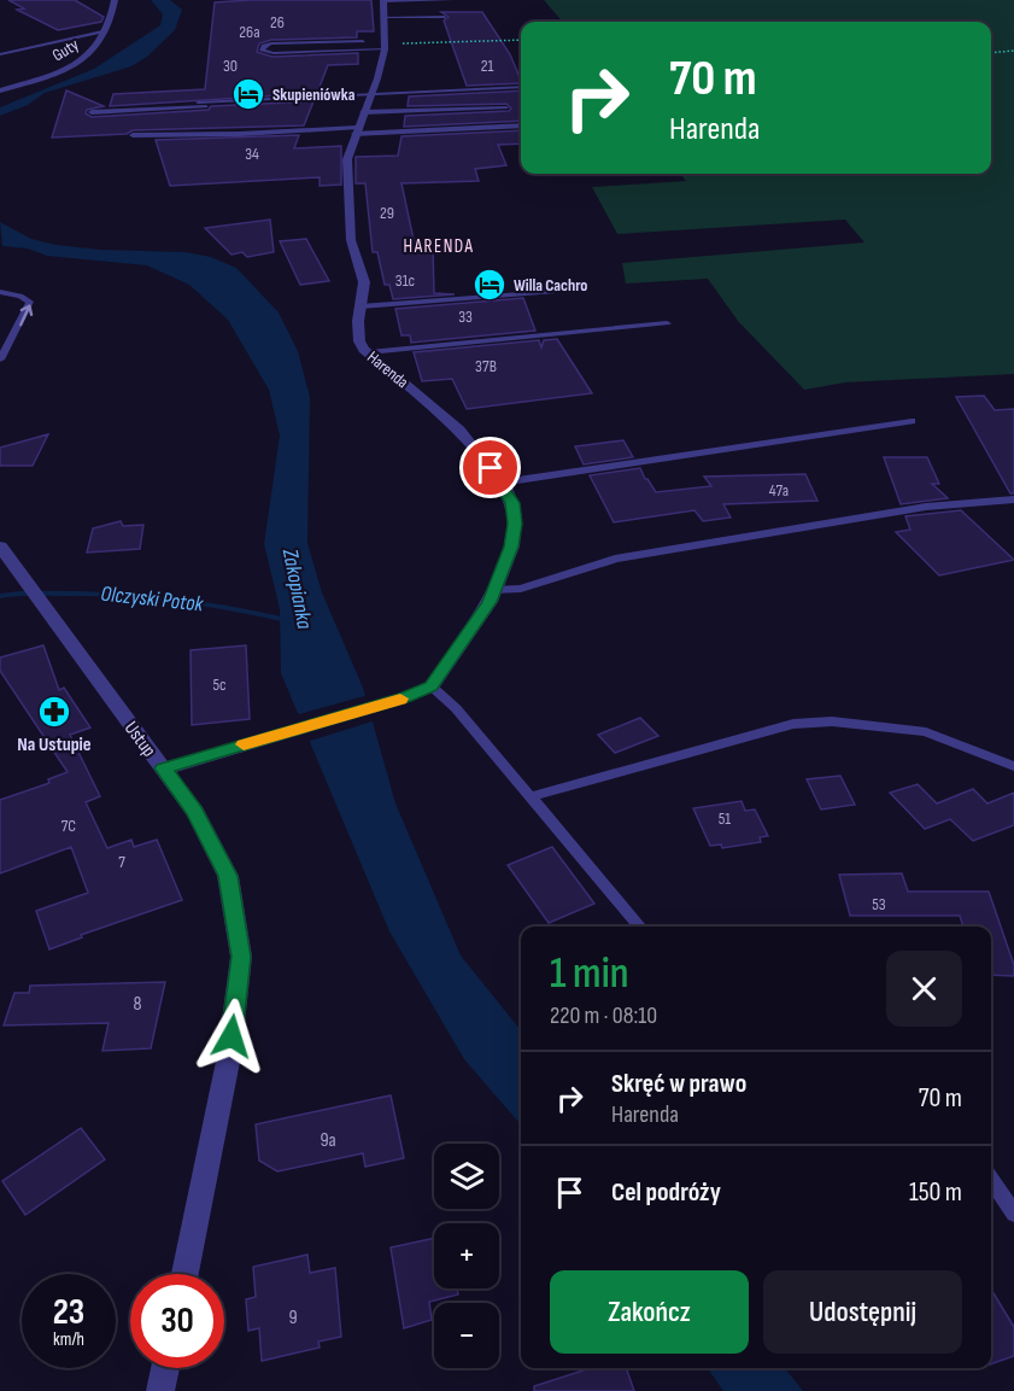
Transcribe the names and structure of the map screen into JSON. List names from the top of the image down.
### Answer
{
  "streets": {
    "street": ["Guty", "Harenda", "Ustup"]
  },
  "districts": ["HARENDA"],
  "water": ["Zakopianka", "Olczyski Potok"],
  "places": {
    "hotel": ["Skupieniówka", "Willa Cachro"],
    "pharmacy": ["Na Ustupie"]
  },
  "house_numbers": [
    "26",
    "26a",
    "30",
    "21",
    "34",
    "29",
    "31c",
    "33",
    "37B",
    "47a",
    "5c",
    "51",
    "7C",
    "7",
    "53",
    "8",
    "9a",
    "9"
  ],
  "page": {
    "turn": ["70 m", "Harenda"],
    "heading": ["1 min", "220 m · 08:10"],
    "list": [
      {
        "name": "Skręć w prawo",
        "note": "Harenda",
        "value": "70 m"
      },
      {
        "name": "Cel podróży",
        "value": "150 m"
      }
    ],
    "map_buttons": ["+", "−"],
    "buttons": ["Zakończ", "Udostępnij"],
    "speed": "23 km/h",
    "limit": "30"
  }
}
